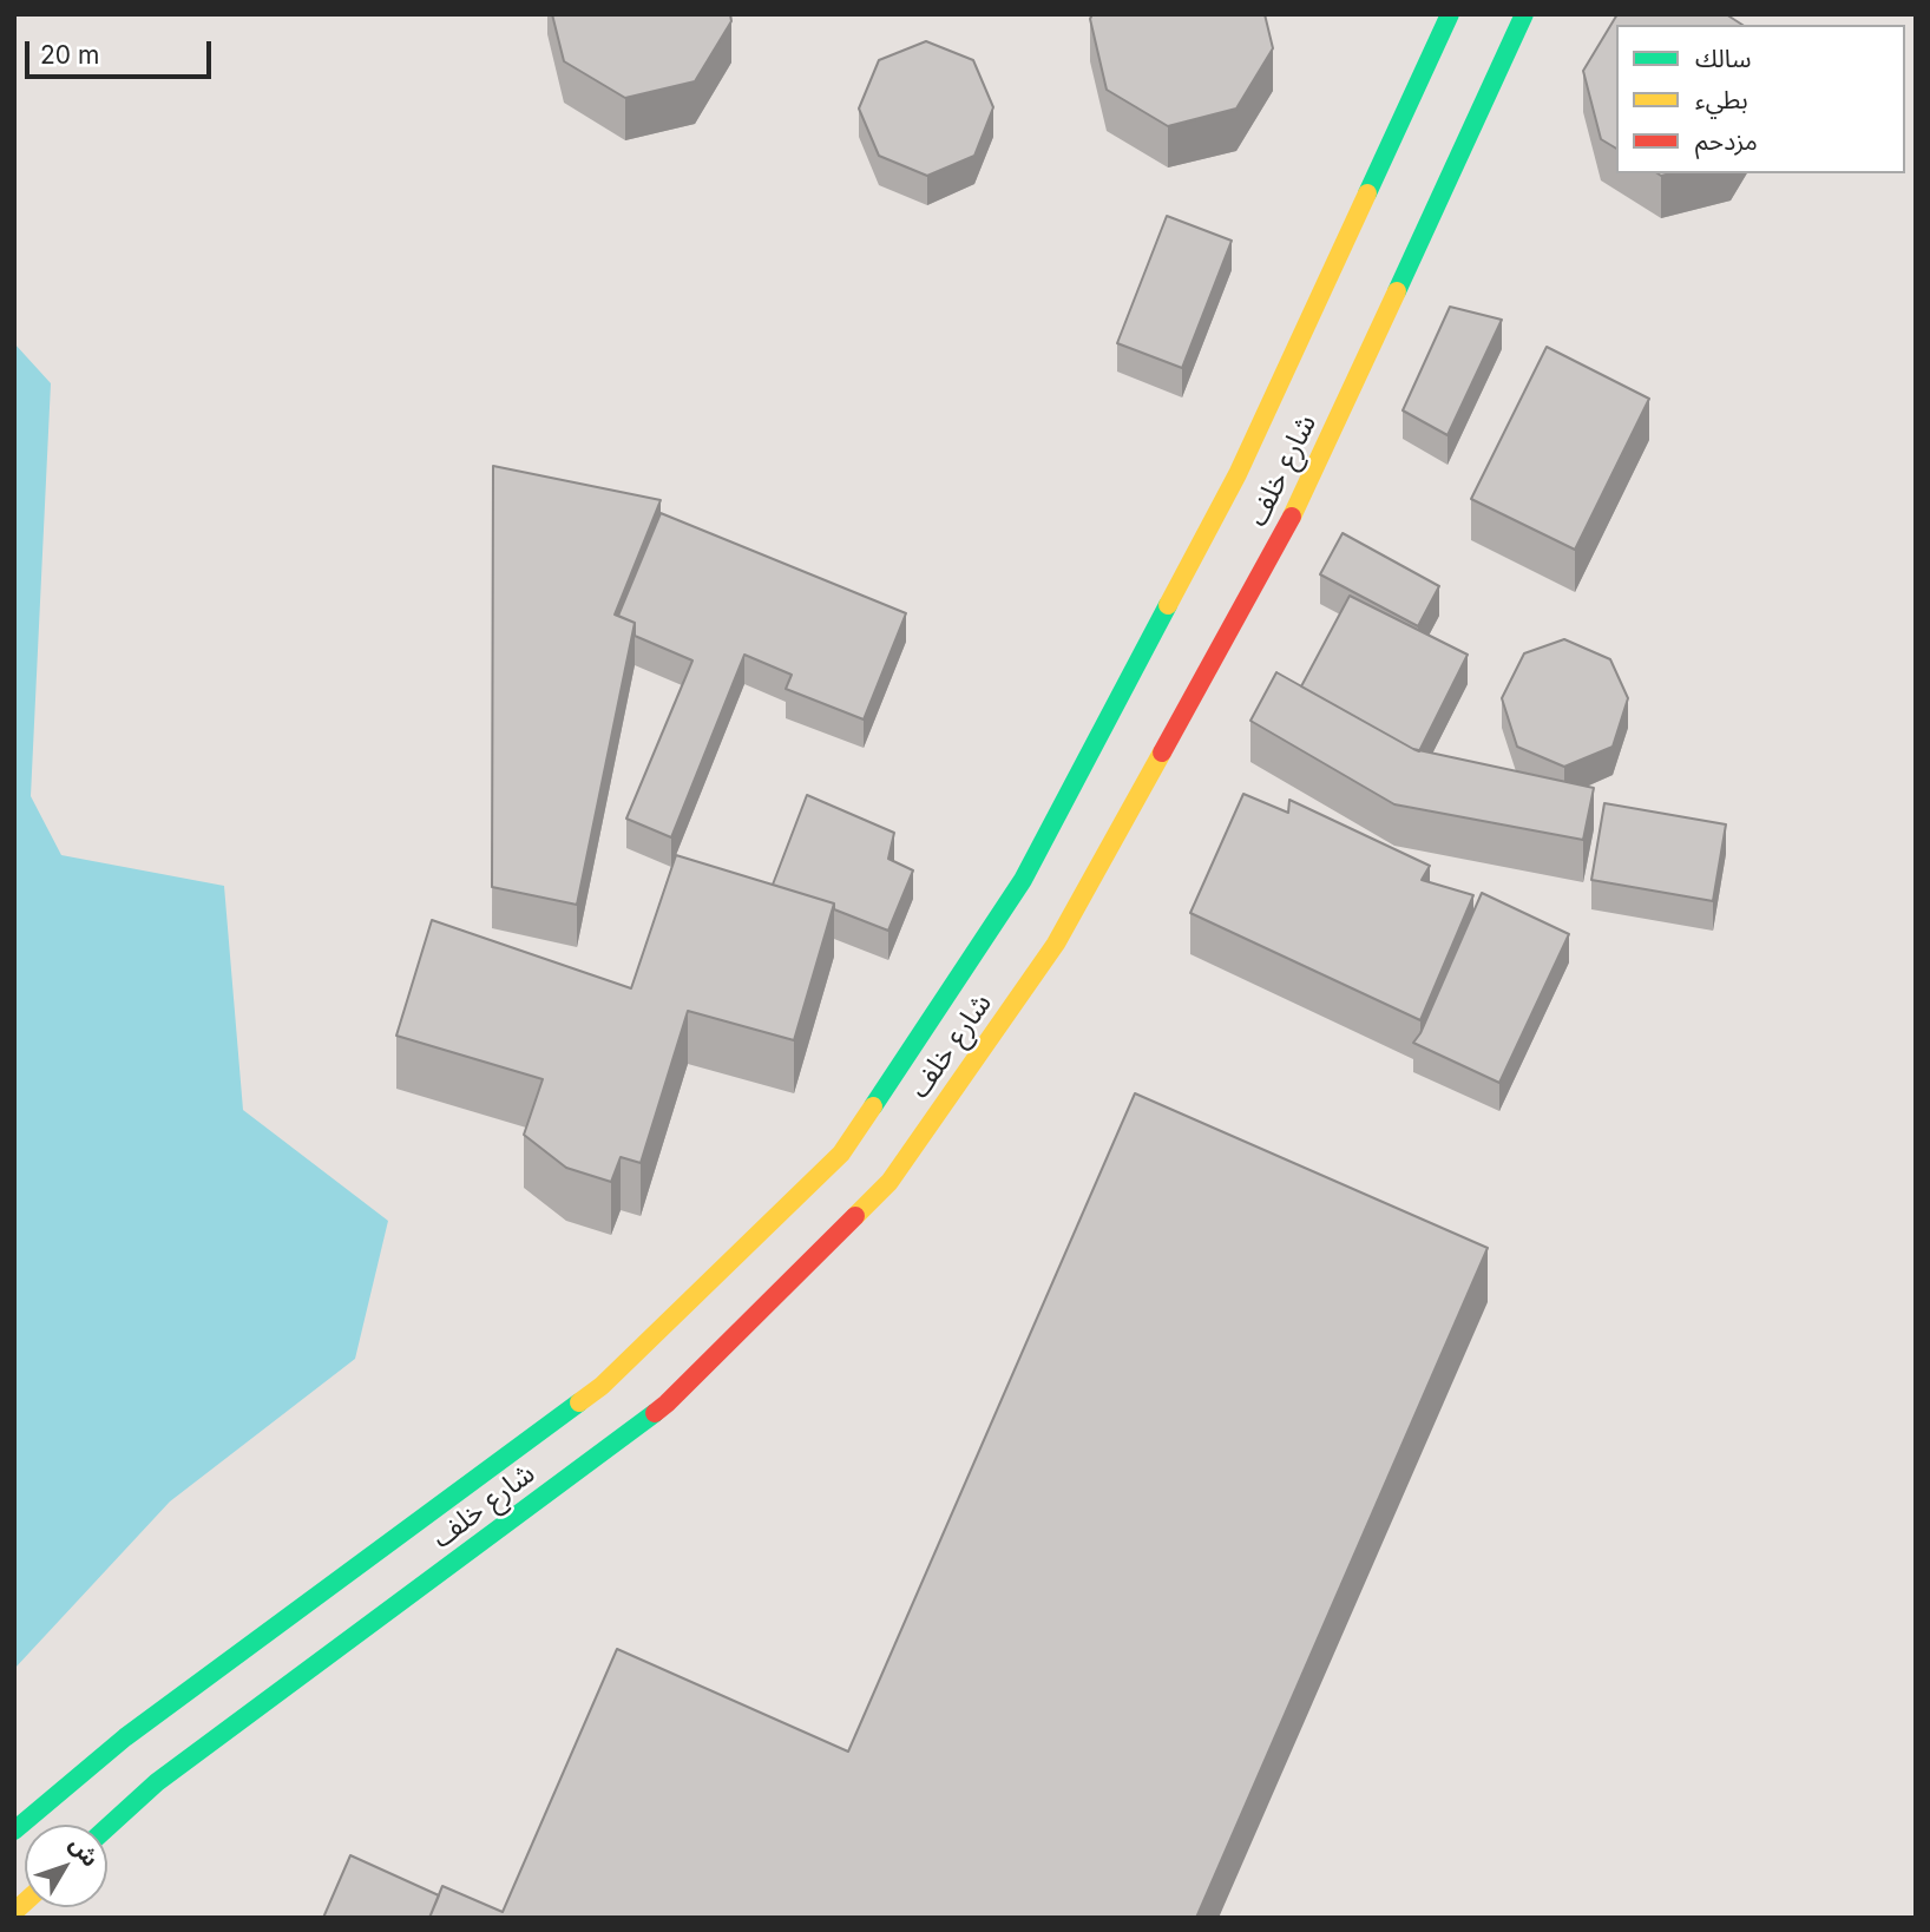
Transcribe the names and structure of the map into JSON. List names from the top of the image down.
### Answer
{
  "streets": {
    "highway": ["شارع خلف"]
  },
  "legend": ["سالك", "بطيء", "مزدحم"],
  "scale_bar": "20 m",
  "north": "top right"
}
